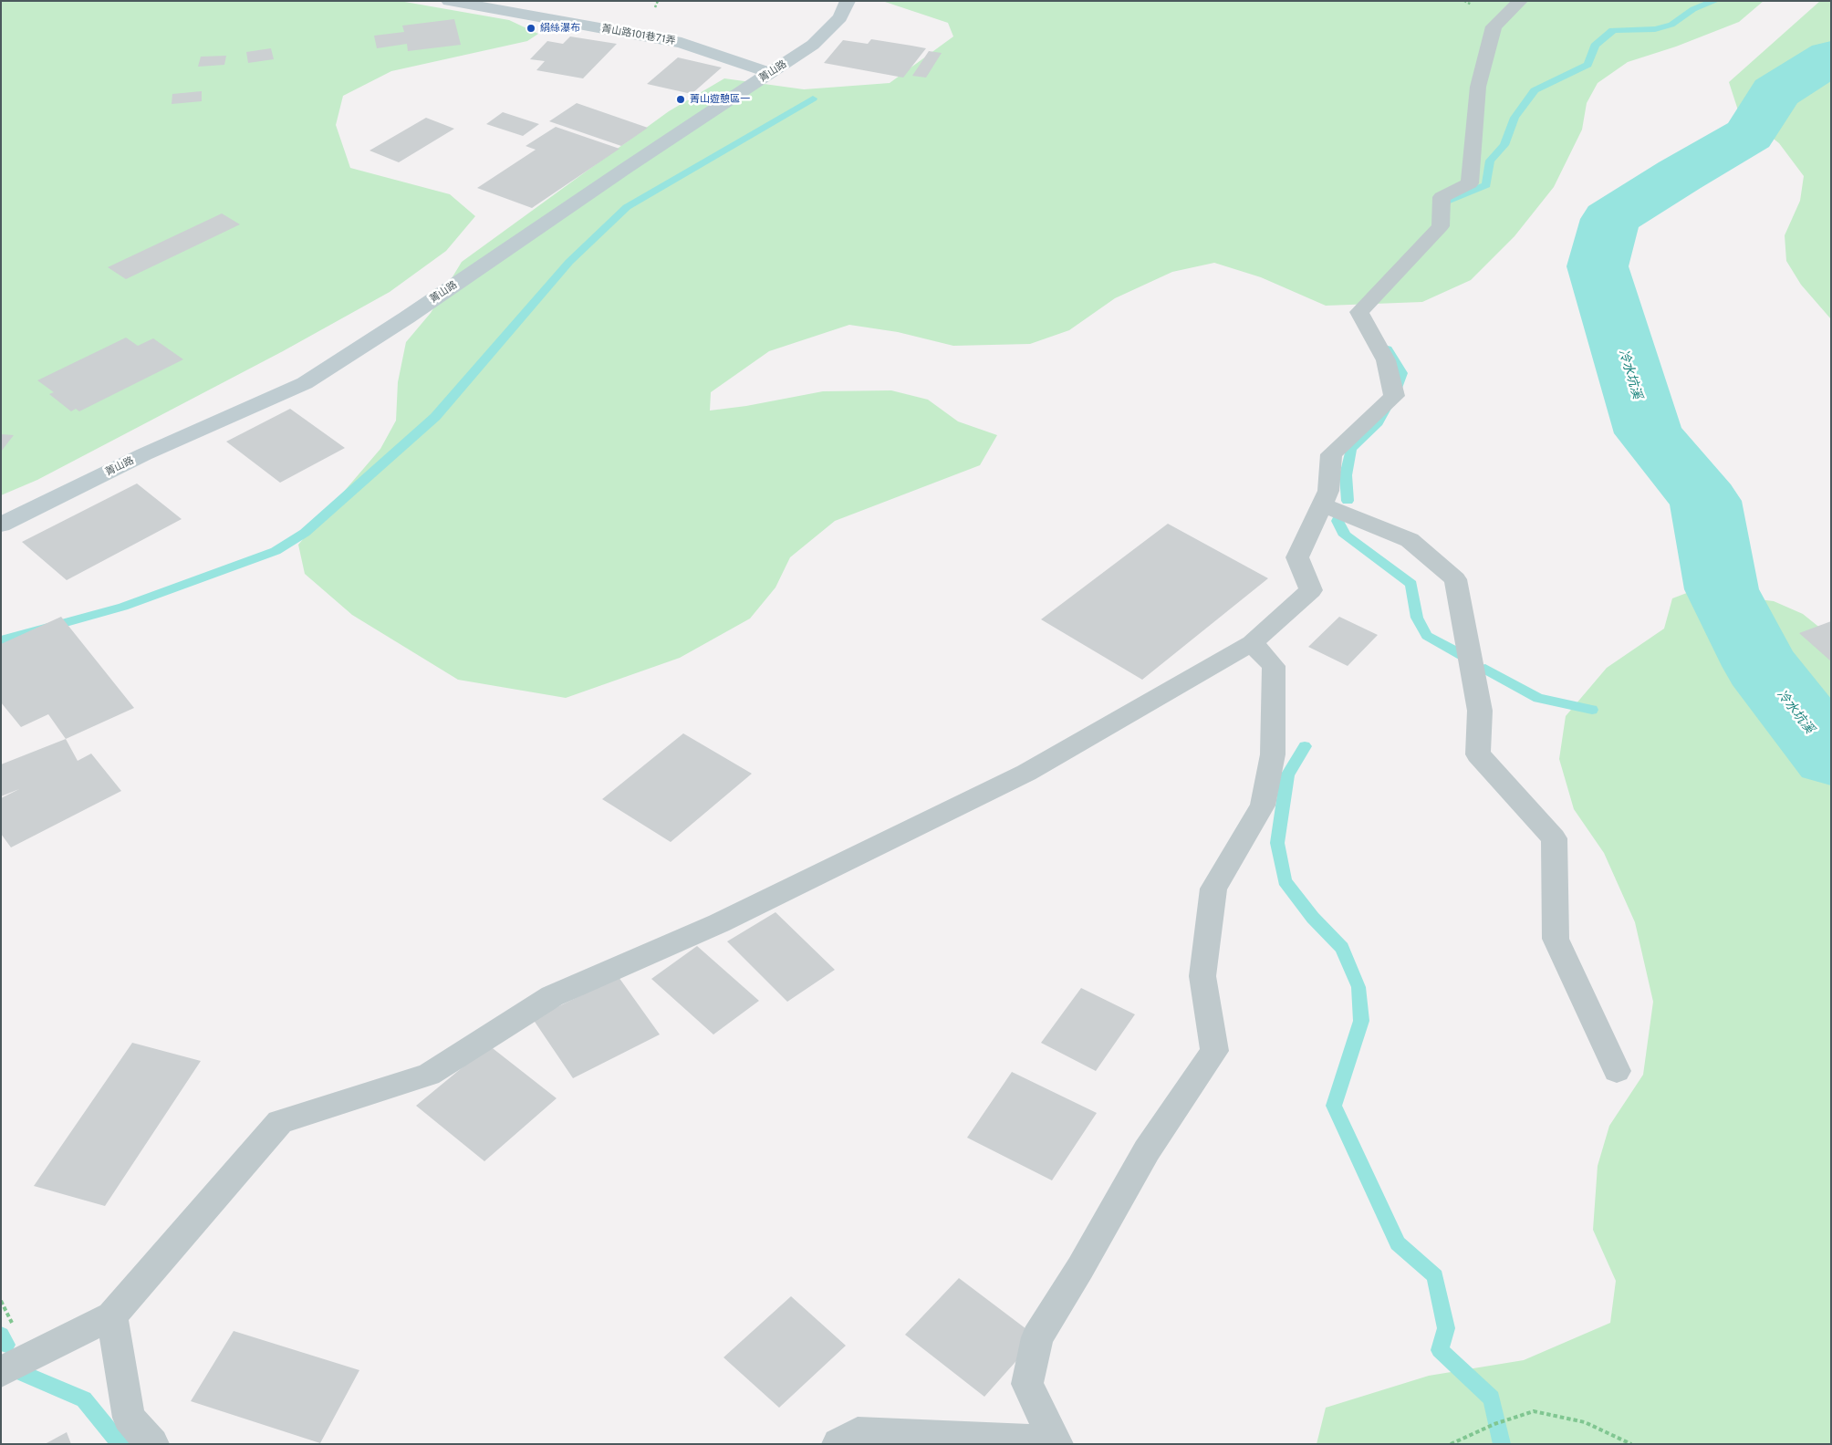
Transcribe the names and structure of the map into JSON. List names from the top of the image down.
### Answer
{
  "streets": {
    "street": ["菁山路101巷71弄", "菁山路"]
  },
  "crossings": [
    ["菁山路101巷71弄", "菁山路"]
  ],
  "water": ["冷水坑溪"],
  "places": ["絹絲瀑布", "菁山遊憩區一"]
}
